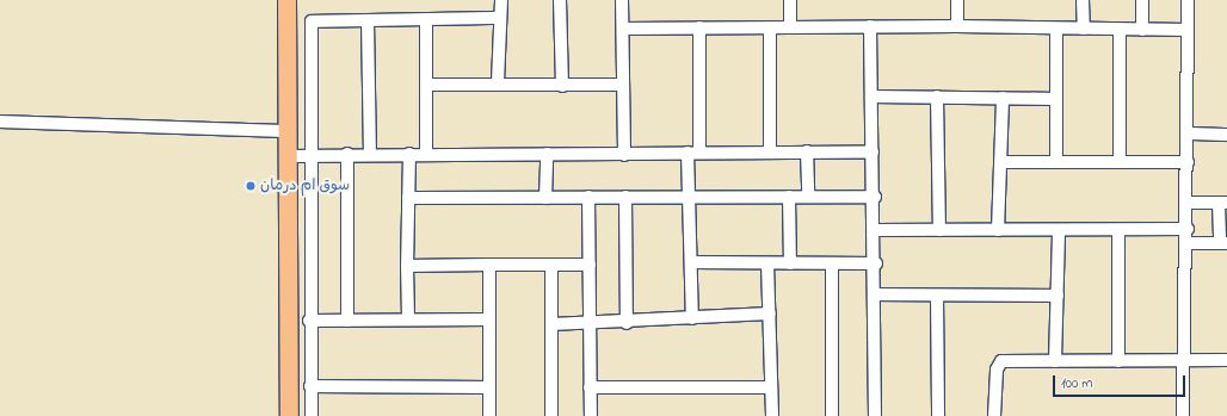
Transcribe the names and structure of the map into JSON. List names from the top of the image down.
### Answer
{
  "places": ["سوق ام درمان"],
  "scale_bar": "100 m"
}
